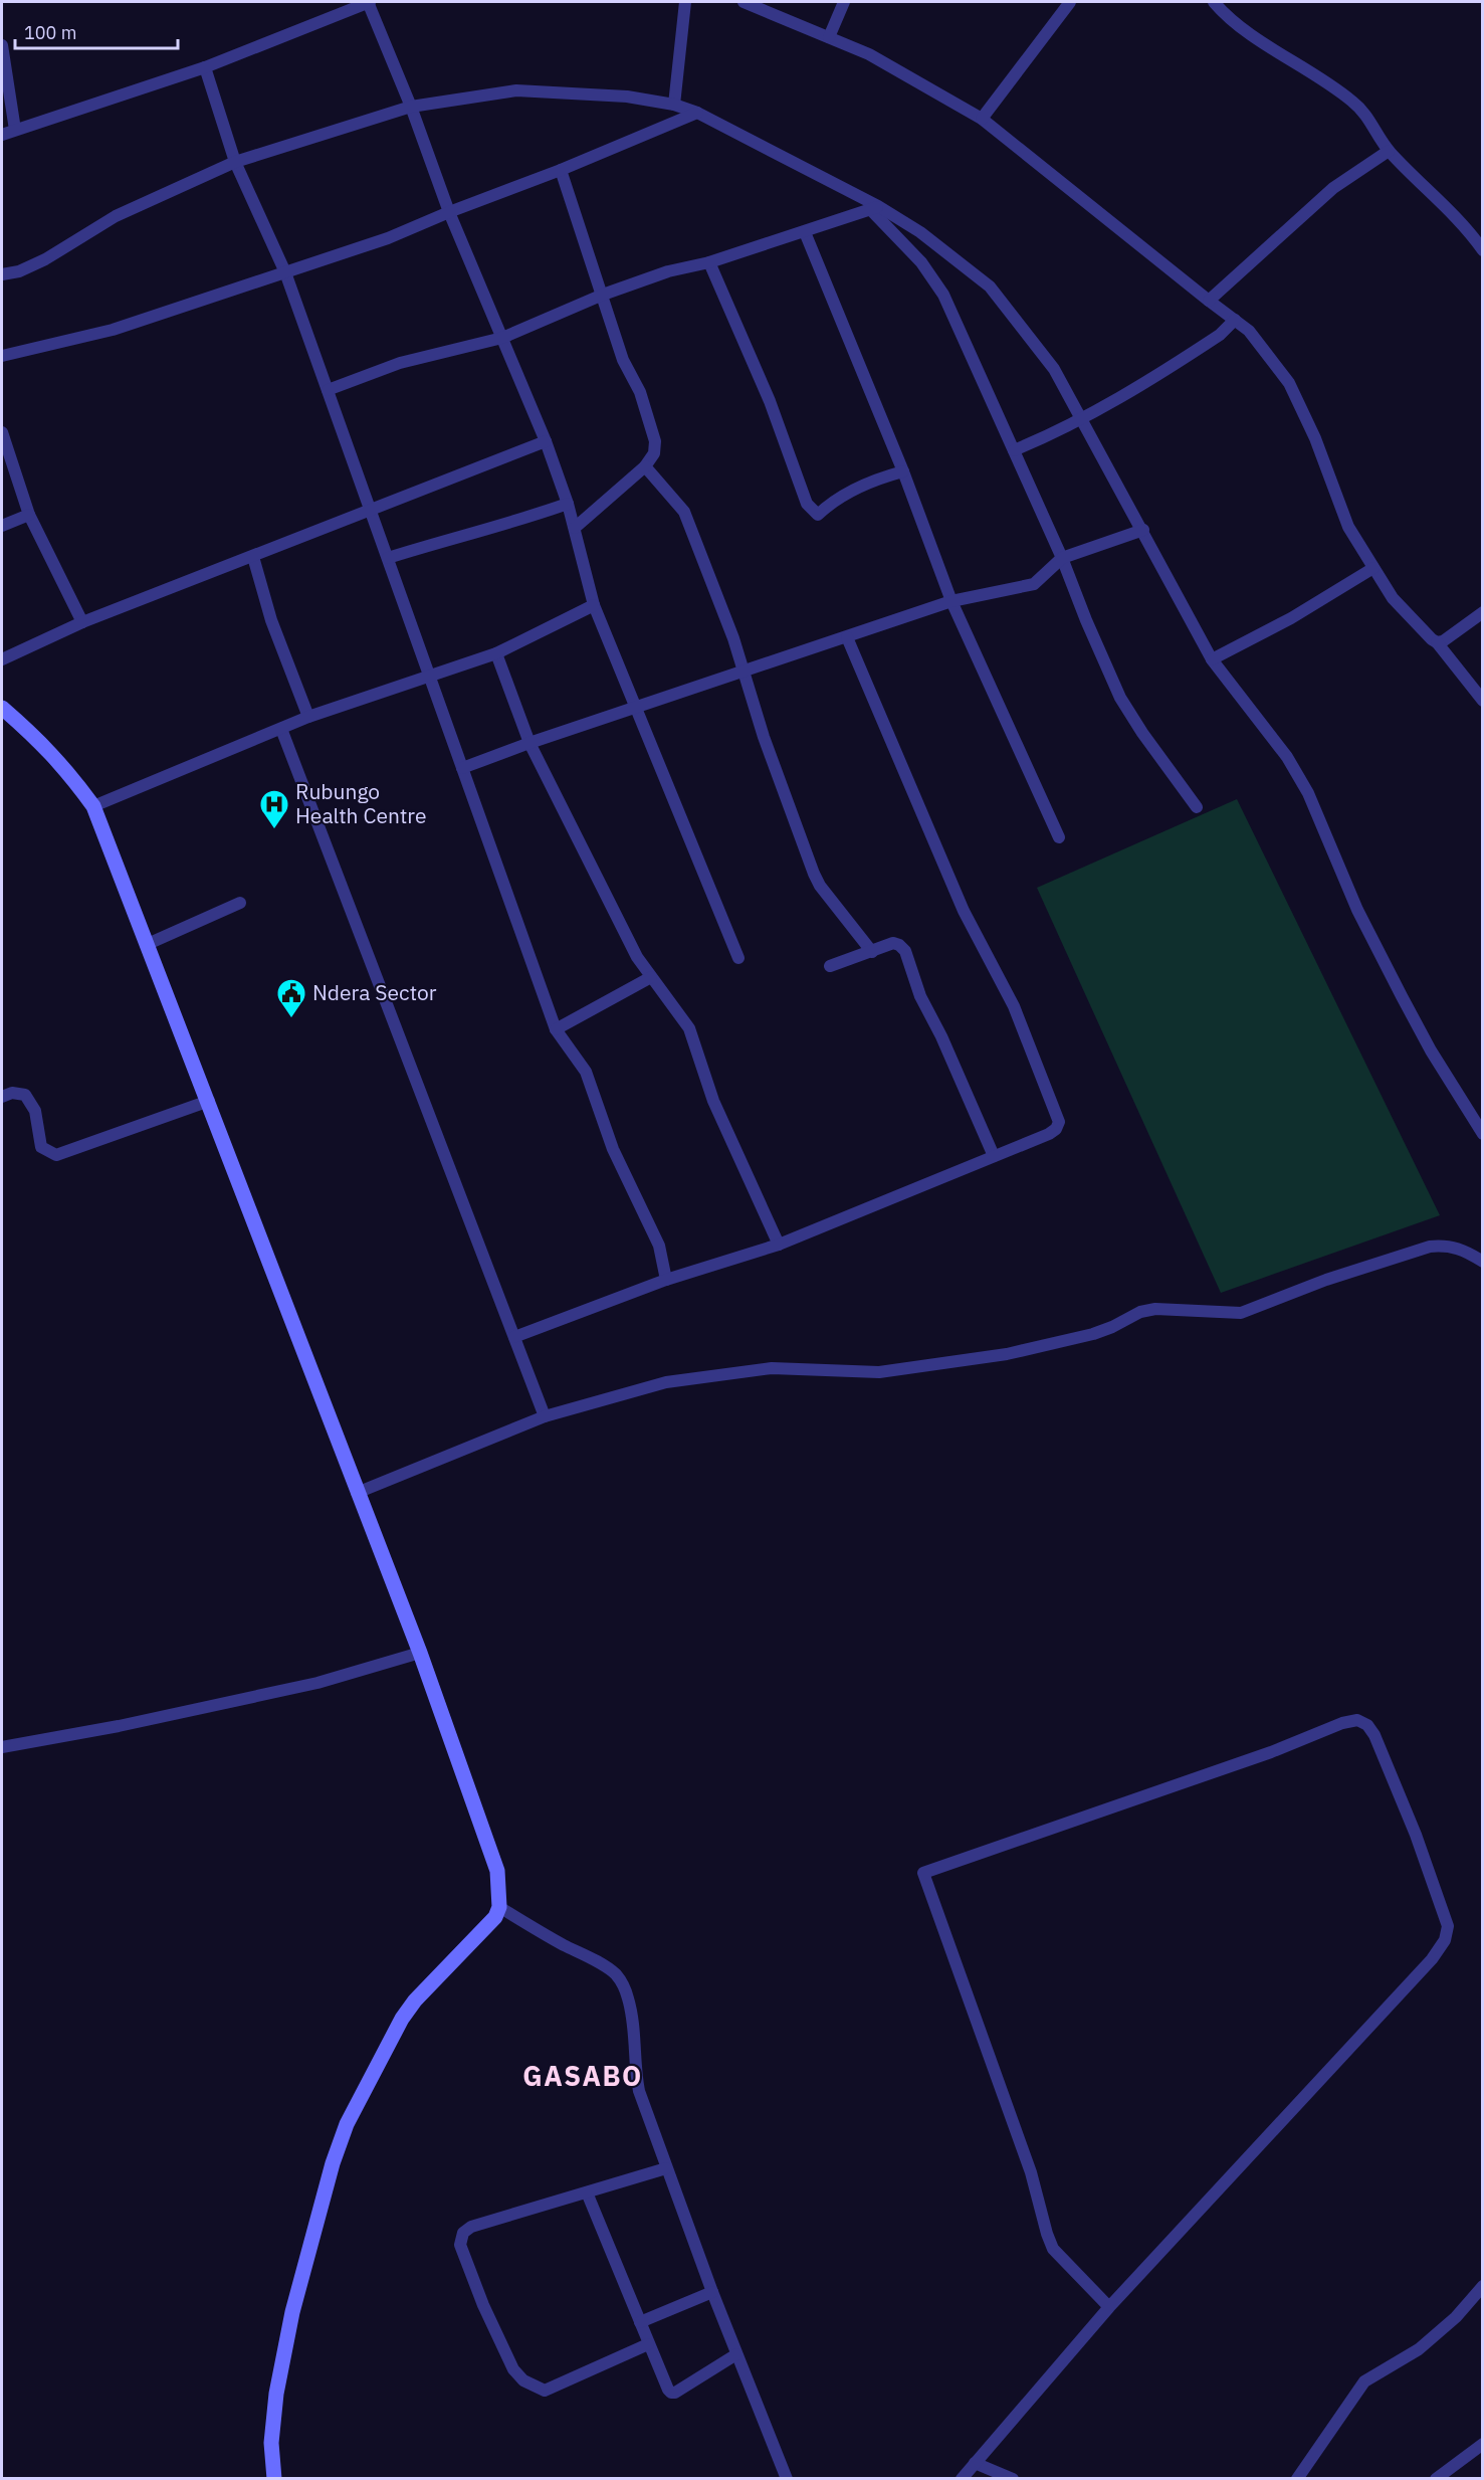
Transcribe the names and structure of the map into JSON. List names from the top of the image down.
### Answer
{
  "districts": ["GASABO"],
  "places": {
    "hospital": ["Rubungo Health Centre"],
    "public building": ["Ndera Sector"]
  },
  "scale_bar": "100 m"
}
